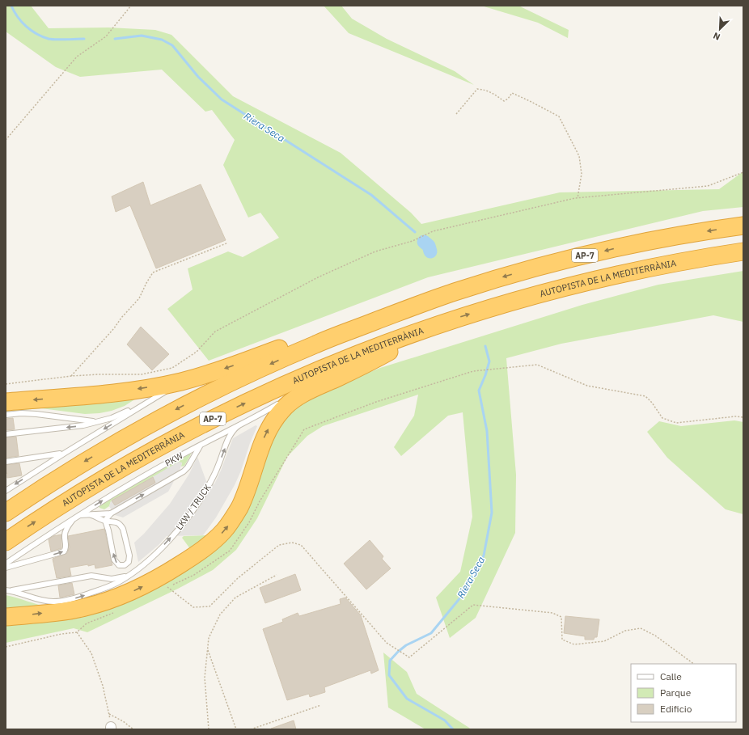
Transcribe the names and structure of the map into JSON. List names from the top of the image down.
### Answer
{
  "streets": {
    "highway": ["AP-7", "AUTOPISTA DE LA MEDITERRÀNIA"],
    "lane": ["PKW", "LKW / TRUCK"]
  },
  "crossings": [
    ["PKW", "LKW / TRUCK"]
  ],
  "one_way": ["LKW / TRUCK"],
  "water": ["Riera Seca"],
  "legend": ["Calle", "Parque", "Edificio"],
  "north": "bottom left"
}
